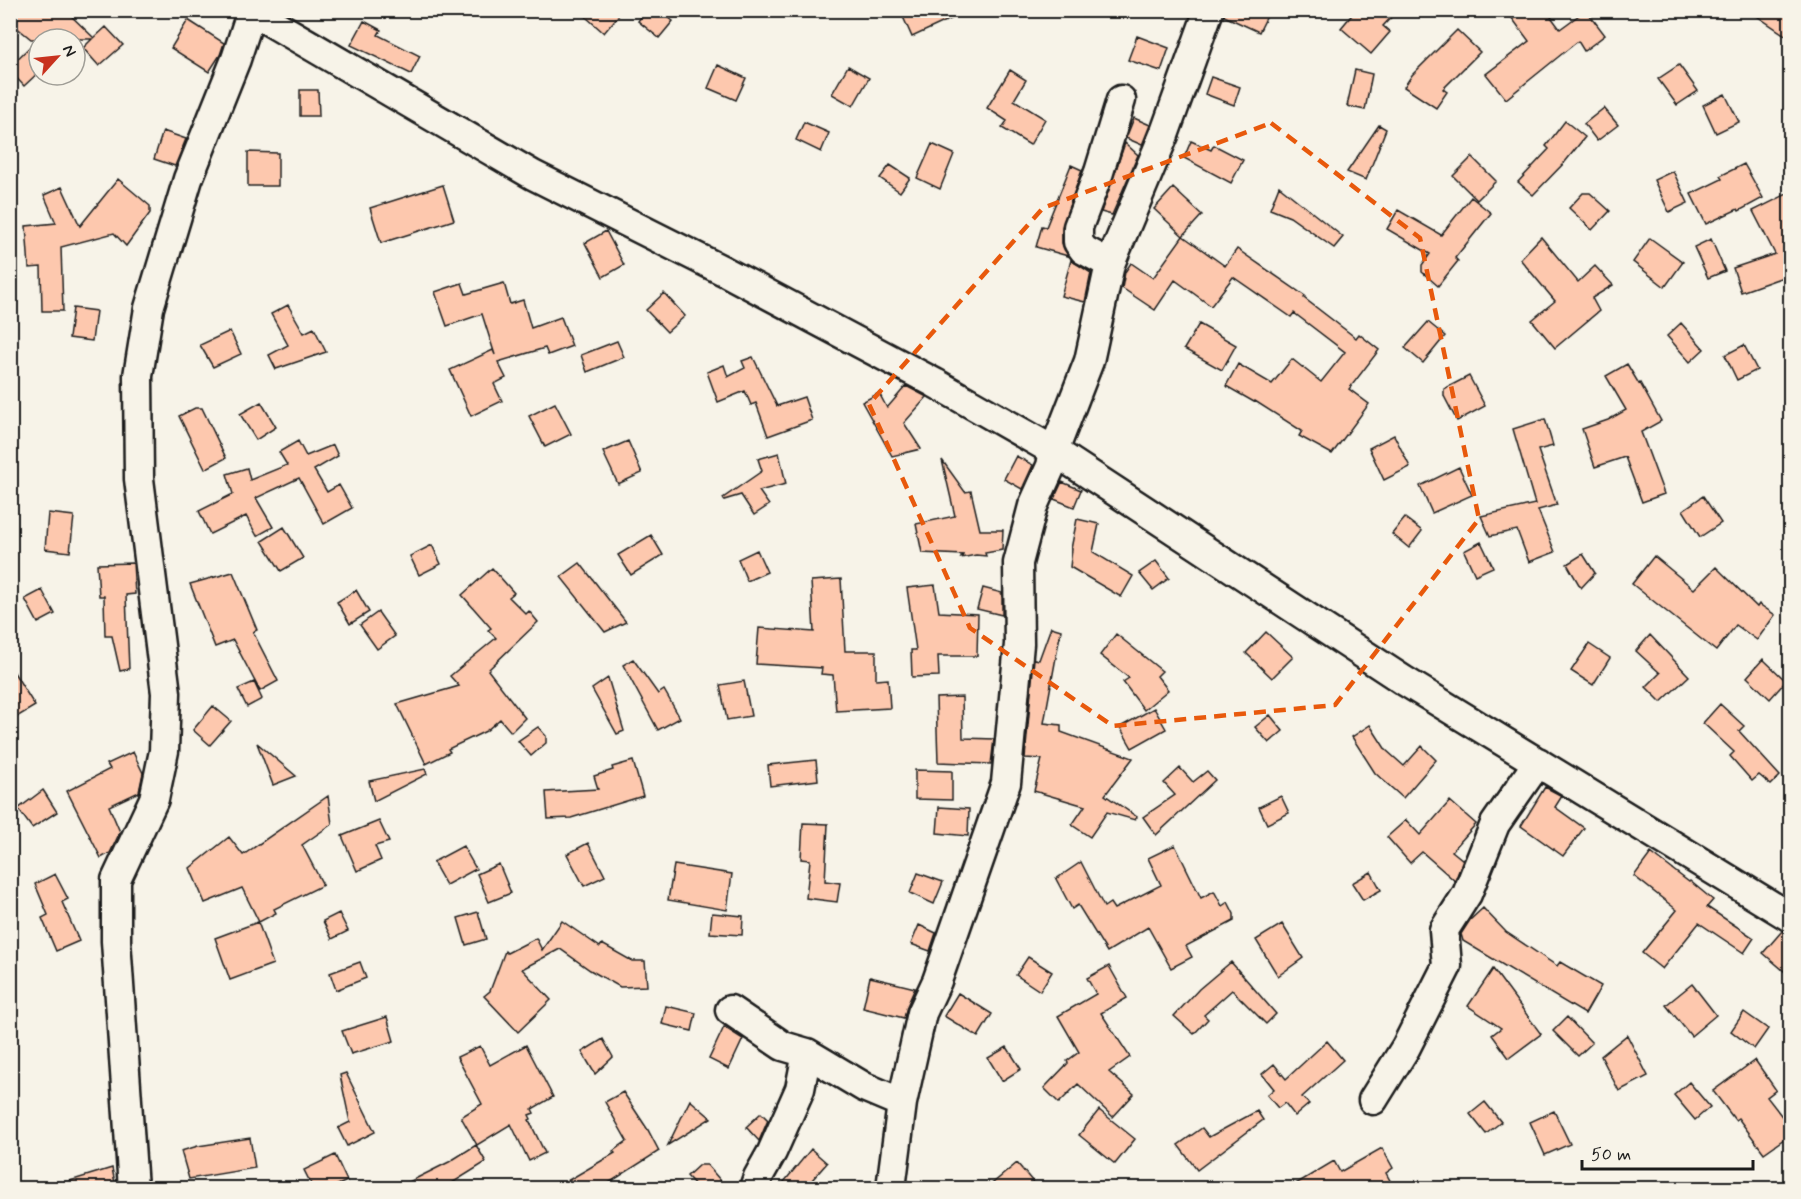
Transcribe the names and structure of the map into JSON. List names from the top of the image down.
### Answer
{
  "scale_bar": "50 m",
  "north": "top right"
}
